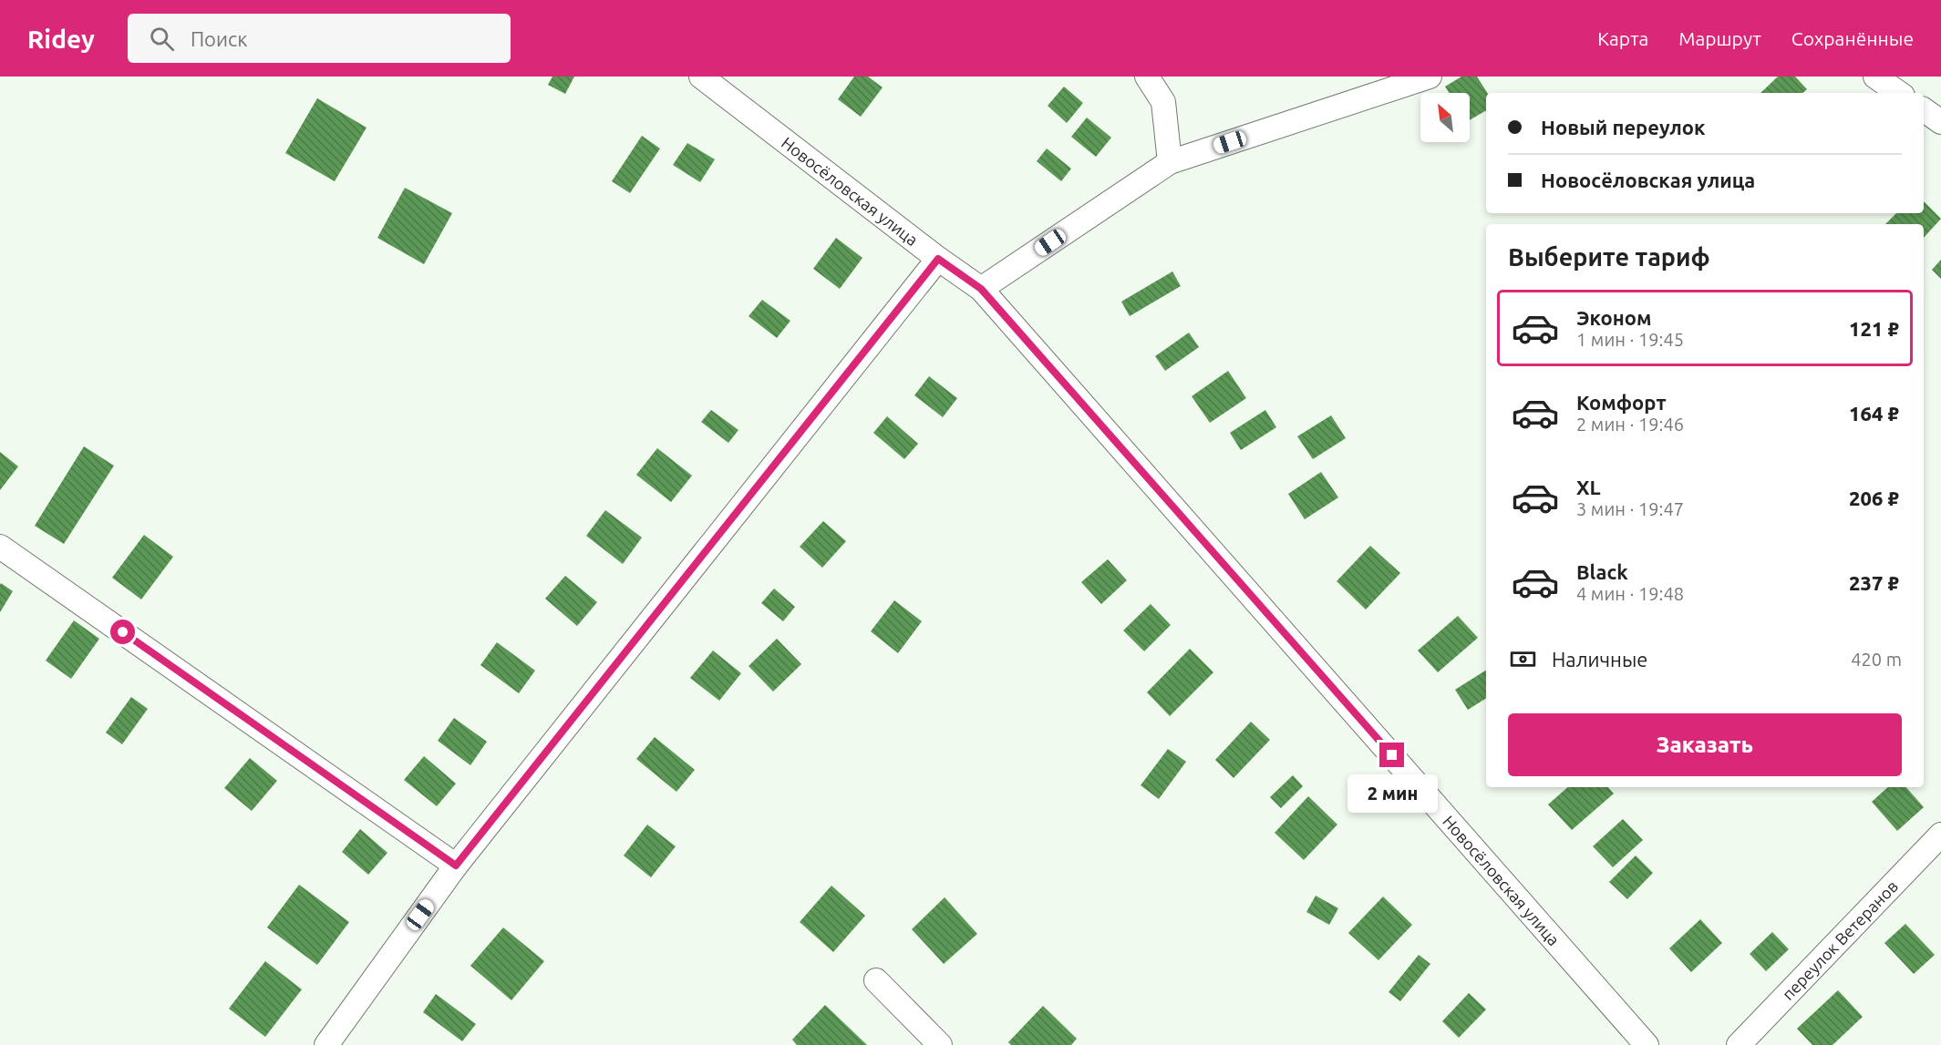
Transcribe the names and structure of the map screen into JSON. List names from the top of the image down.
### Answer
{
  "streets": {
    "street": ["Новосёловская улица", "переулок Ветеранов"]
  },
  "north": "top left",
  "page": {
    "header": "Ridey",
    "search": "Поиск",
    "nav": ["Карта", "Маршрут", "Сохранённые"],
    "banner": ["Новый переулок", "Новосёловская улица"],
    "heading": "Выберите тариф",
    "list": [
      {
        "name": "Эконом",
        "note": "1 мин · 19:45",
        "value": "121 ₽"
      },
      {
        "name": "Комфорт",
        "note": "2 мин · 19:46",
        "value": "164 ₽"
      },
      {
        "name": "XL",
        "note": "3 мин · 19:47",
        "value": "206 ₽"
      },
      {
        "name": "Black",
        "note": "4 мин · 19:48",
        "value": "237 ₽"
      }
    ],
    "pay": ["Наличные", "420 m"],
    "buttons": "Заказать",
    "bubble": "2 мин"
  }
}
